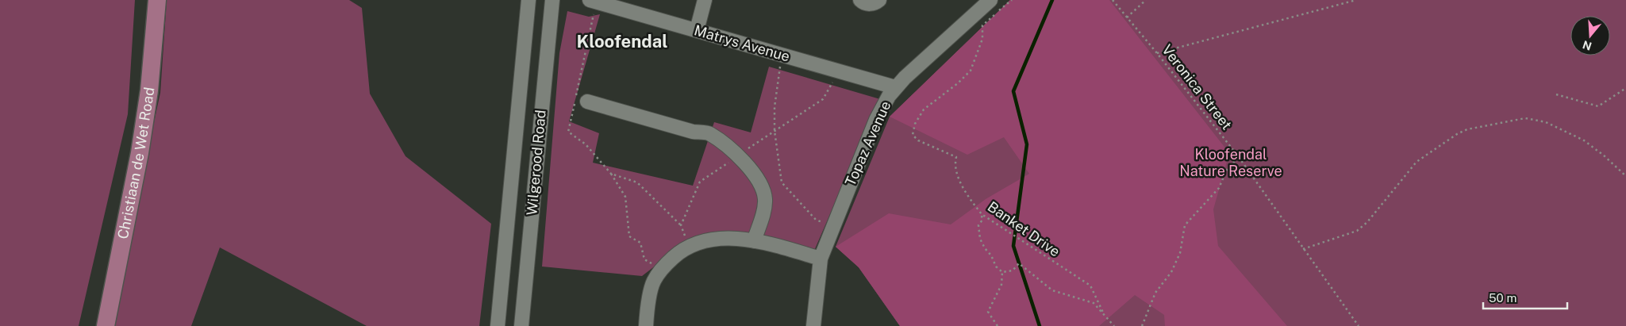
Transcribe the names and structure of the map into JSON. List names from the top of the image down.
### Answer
{
  "streets": {
    "main road": ["Christiaan de Wet Road"],
    "street": ["Matrys Avenue", "Topaz Avenue", "Wilgerood Road"],
    "path": ["Veronica Street", "Banket Drive"]
  },
  "crossings": [
    ["Matrys Avenue", "Topaz Avenue"]
  ],
  "districts": ["Kloofendal"],
  "parks": ["Kloofendal Nature Reserve"],
  "scale_bar": "50 m",
  "north": "bottom"
}
